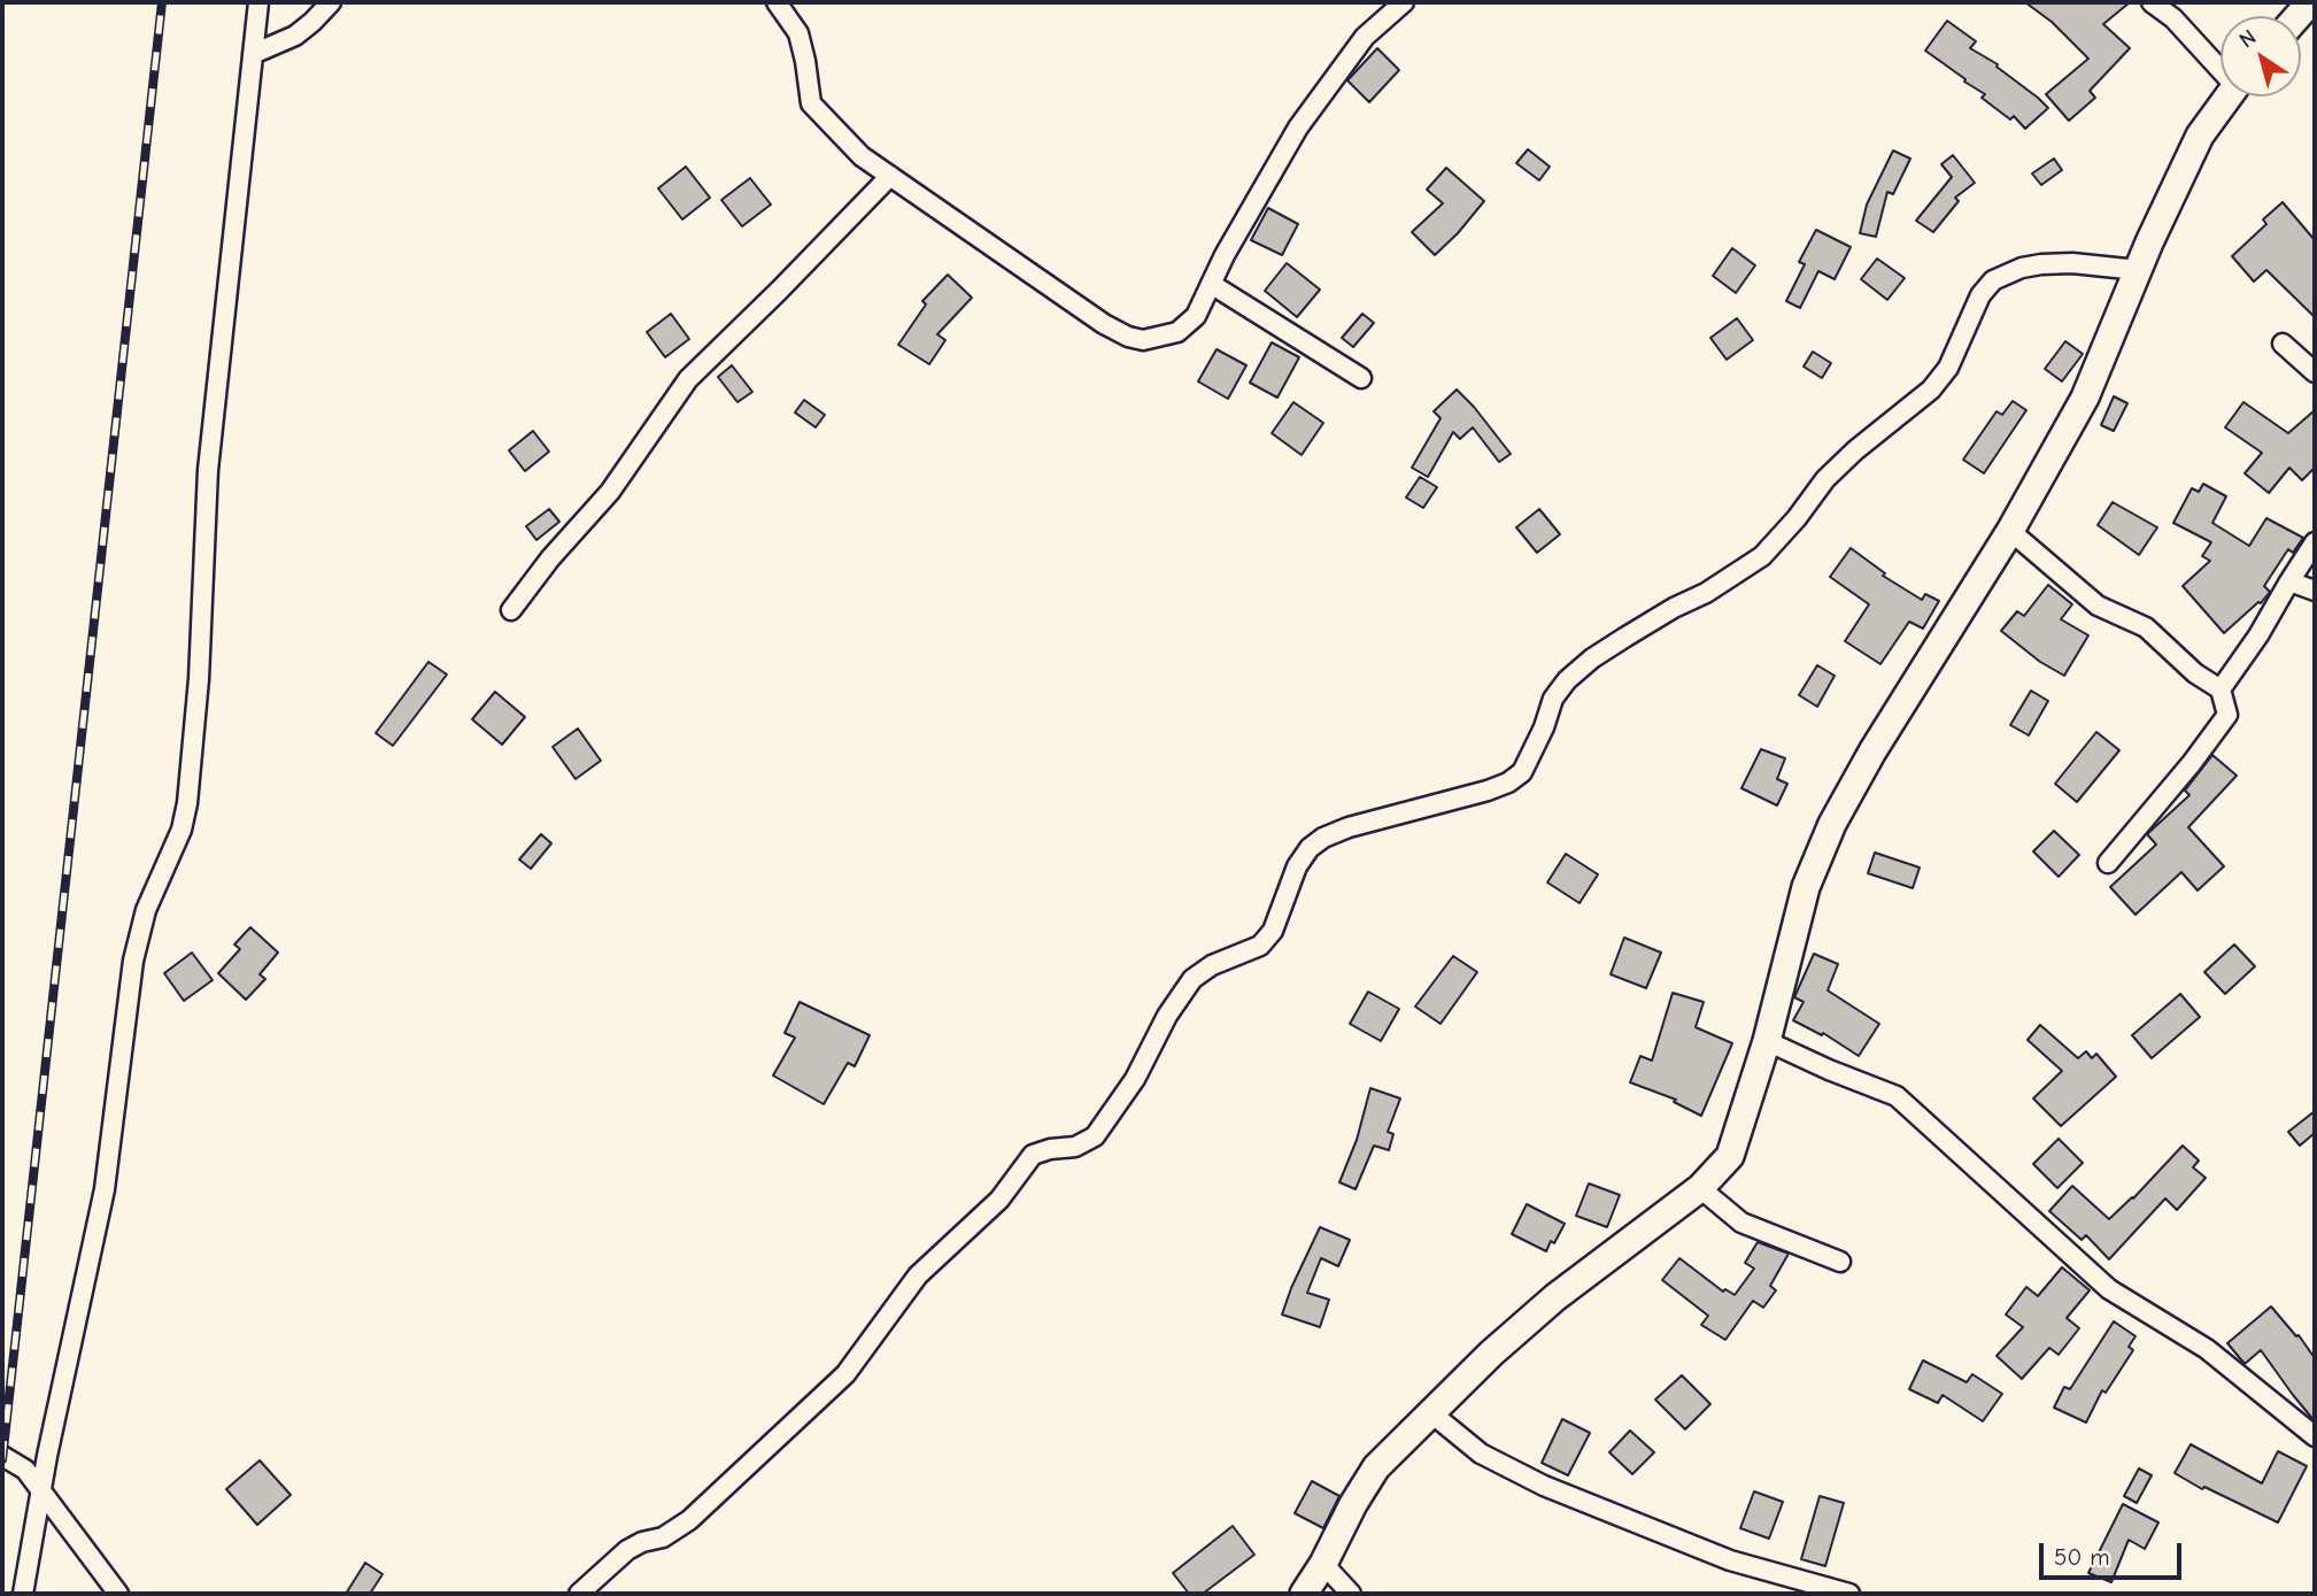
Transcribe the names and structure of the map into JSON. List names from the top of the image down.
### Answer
{
  "scale_bar": "50 m",
  "north": "top left"
}
